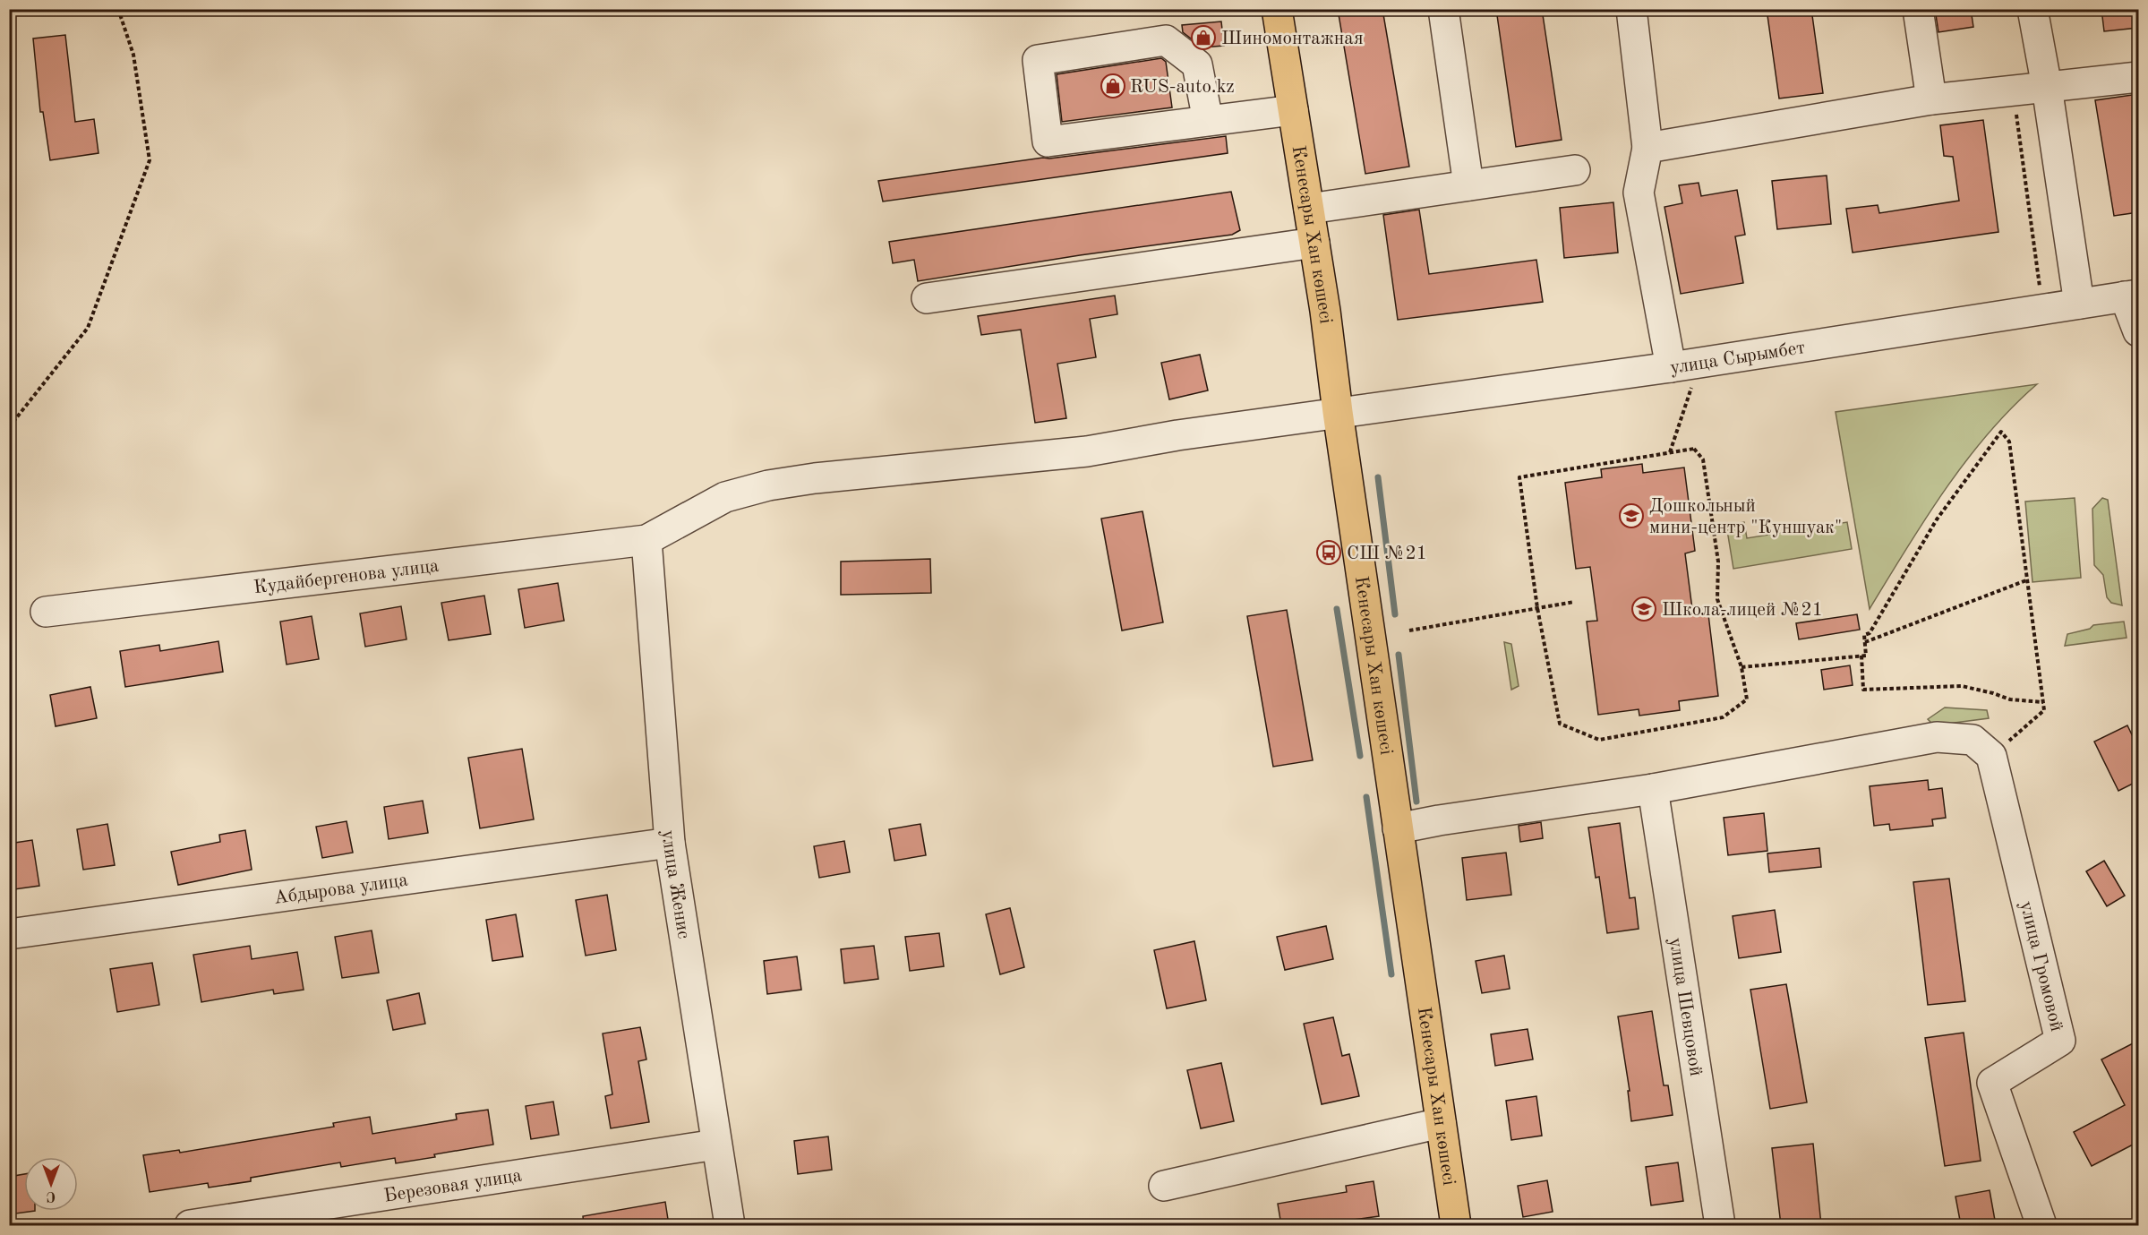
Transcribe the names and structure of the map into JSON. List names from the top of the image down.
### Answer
{
  "streets": {
    "main road": ["Кенесары Хан көшесі"],
    "street": [
      "улица Сырымбет",
      "Кудайбергенова улица",
      "улица Женис",
      "Абдырова улица",
      "улица Громовой",
      "улица Шевцовой",
      "Березовая улица"
    ]
  },
  "crossings": [
    ["Кенесары Хан көшесі", "улица Сырымбет"],
    ["улица Сырымбет", "Кудайбергенова улица"],
    ["улица Сырымбет", "улица Женис"],
    ["Кудайбергенова улица", "улица Женис"],
    ["улица Женис", "Абдырова улица"],
    ["улица Женис", "Березовая улица"]
  ],
  "places": {
    "shop": ["Шиномонтажная", "RUS-auto.kz"],
    "school or university": ["Дошкольный мини-центр \"Куншуак\"", "Школа-лицей №21"],
    "bus stop": ["СШ №21"]
  },
  "north": "bottom"
}
